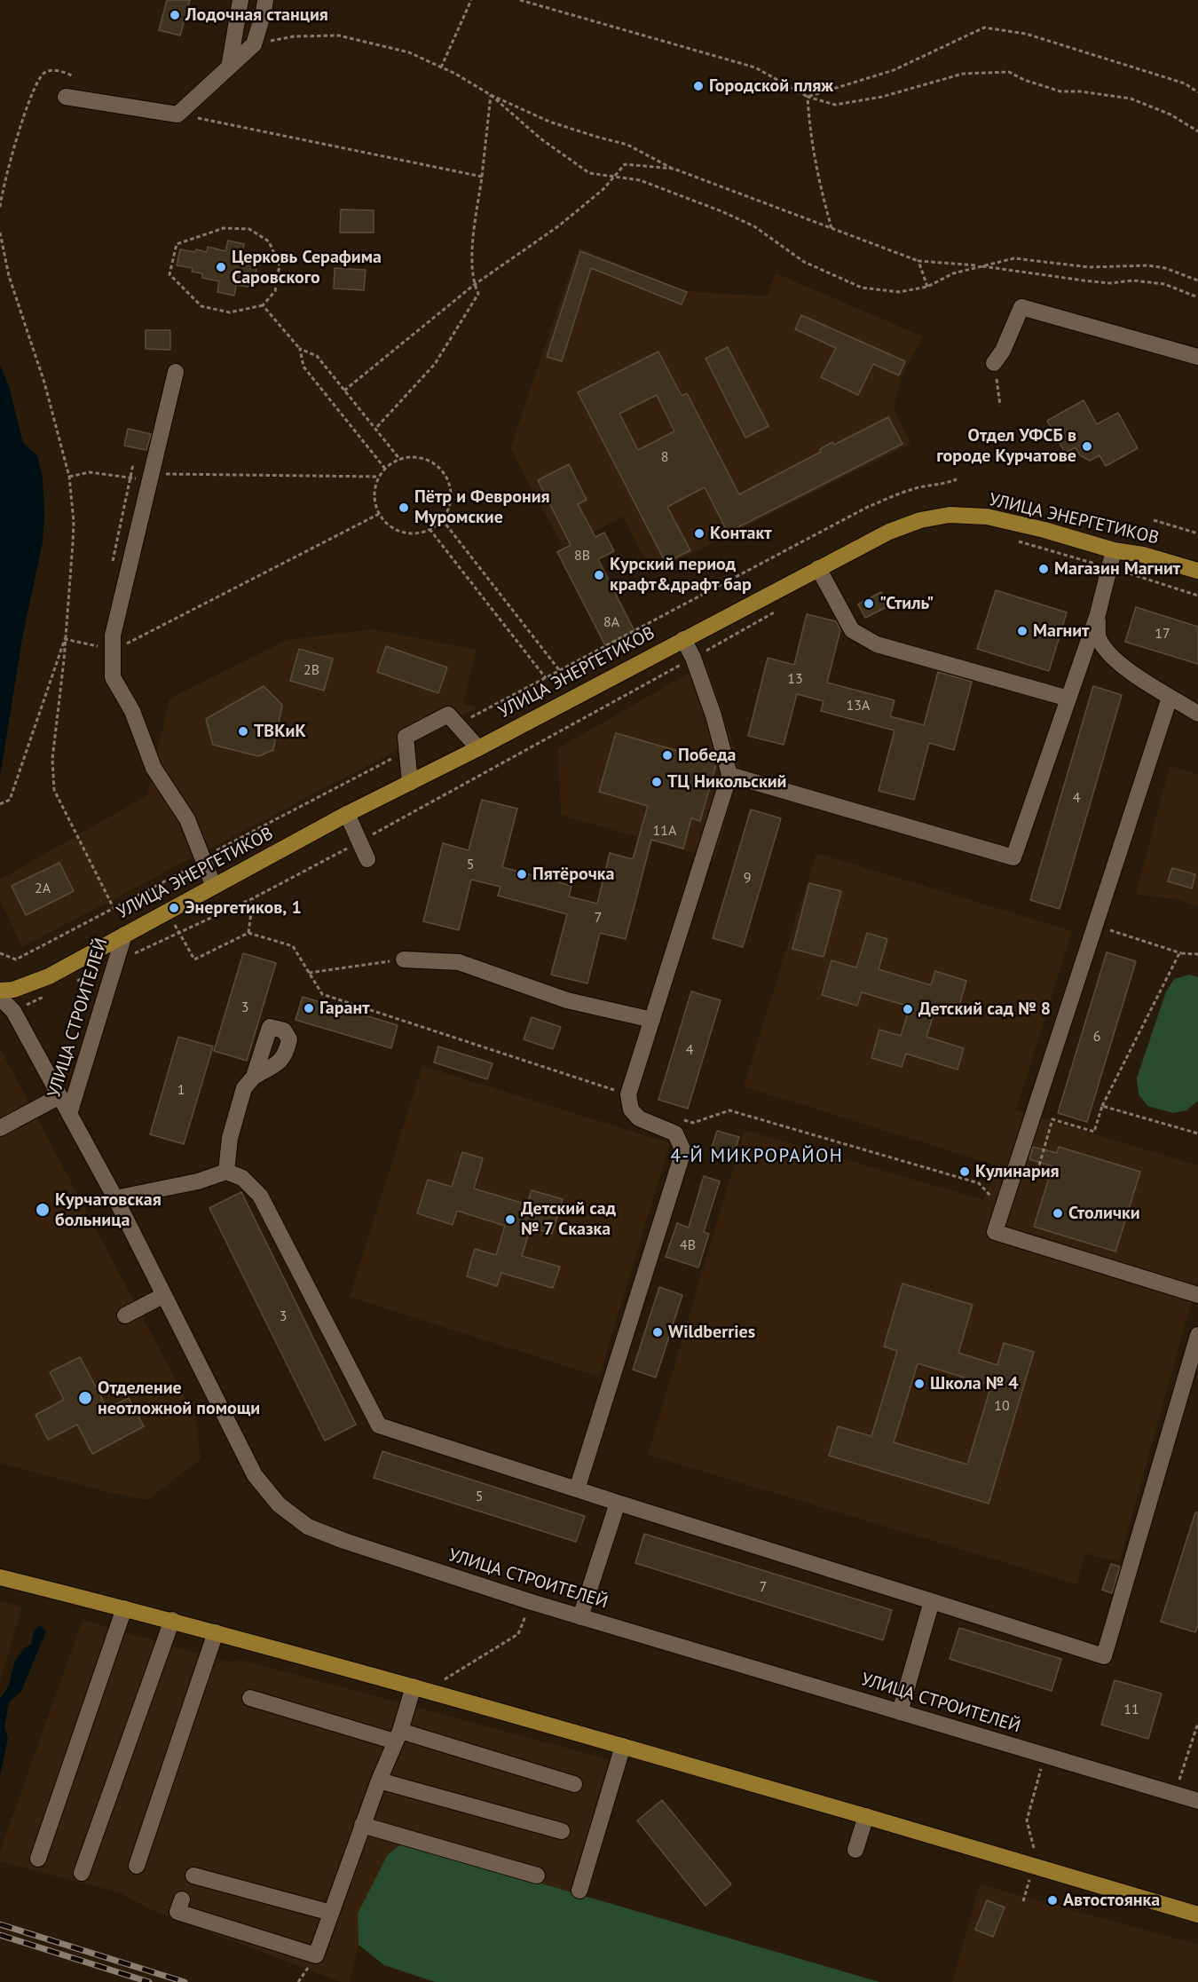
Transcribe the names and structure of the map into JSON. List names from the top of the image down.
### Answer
{
  "streets": {
    "main road": ["УЛИЦА ЭНЕРГЕТИКОВ"],
    "street": ["УЛИЦА СТРОИТЕЛЕЙ"]
  },
  "crossings": [
    ["УЛИЦА ЭНЕРГЕТИКОВ", "УЛИЦА СТРОИТЕЛЕЙ"]
  ],
  "districts": ["4-Й МИКРОРАЙОН"],
  "places": [
    "Лодочная станция",
    "Городской пляж",
    "Церковь Серафима Саровского",
    "Отдел УФСБ в городе Курчатове",
    "Пётр и Феврония Муромские",
    "Контакт",
    "Магазин Магнит",
    "Курский период крафт&драфт бар",
    "\"Стиль\"",
    "Магнит",
    "ТВКиК",
    "Победа",
    "ТЦ Никольский",
    "Пятёрочка",
    "Энергетиков, 1",
    "Гарант",
    "Детский сад № 8",
    "Кулинария",
    "Курчатовская больница",
    "Столички",
    "Детский сад № 7 Сказка",
    "Wildberries",
    "Школа № 4",
    "Отделение неотложной помощи",
    "Автостоянка"
  ],
  "house_numbers": [
    "8",
    "8В",
    "8А",
    "17",
    "2В",
    "13",
    "13А",
    "4",
    "11А",
    "5",
    "9",
    "2А",
    "7",
    "3",
    "6",
    "4",
    "1",
    "4В",
    "3",
    "10",
    "5",
    "7",
    "11"
  ]
}
